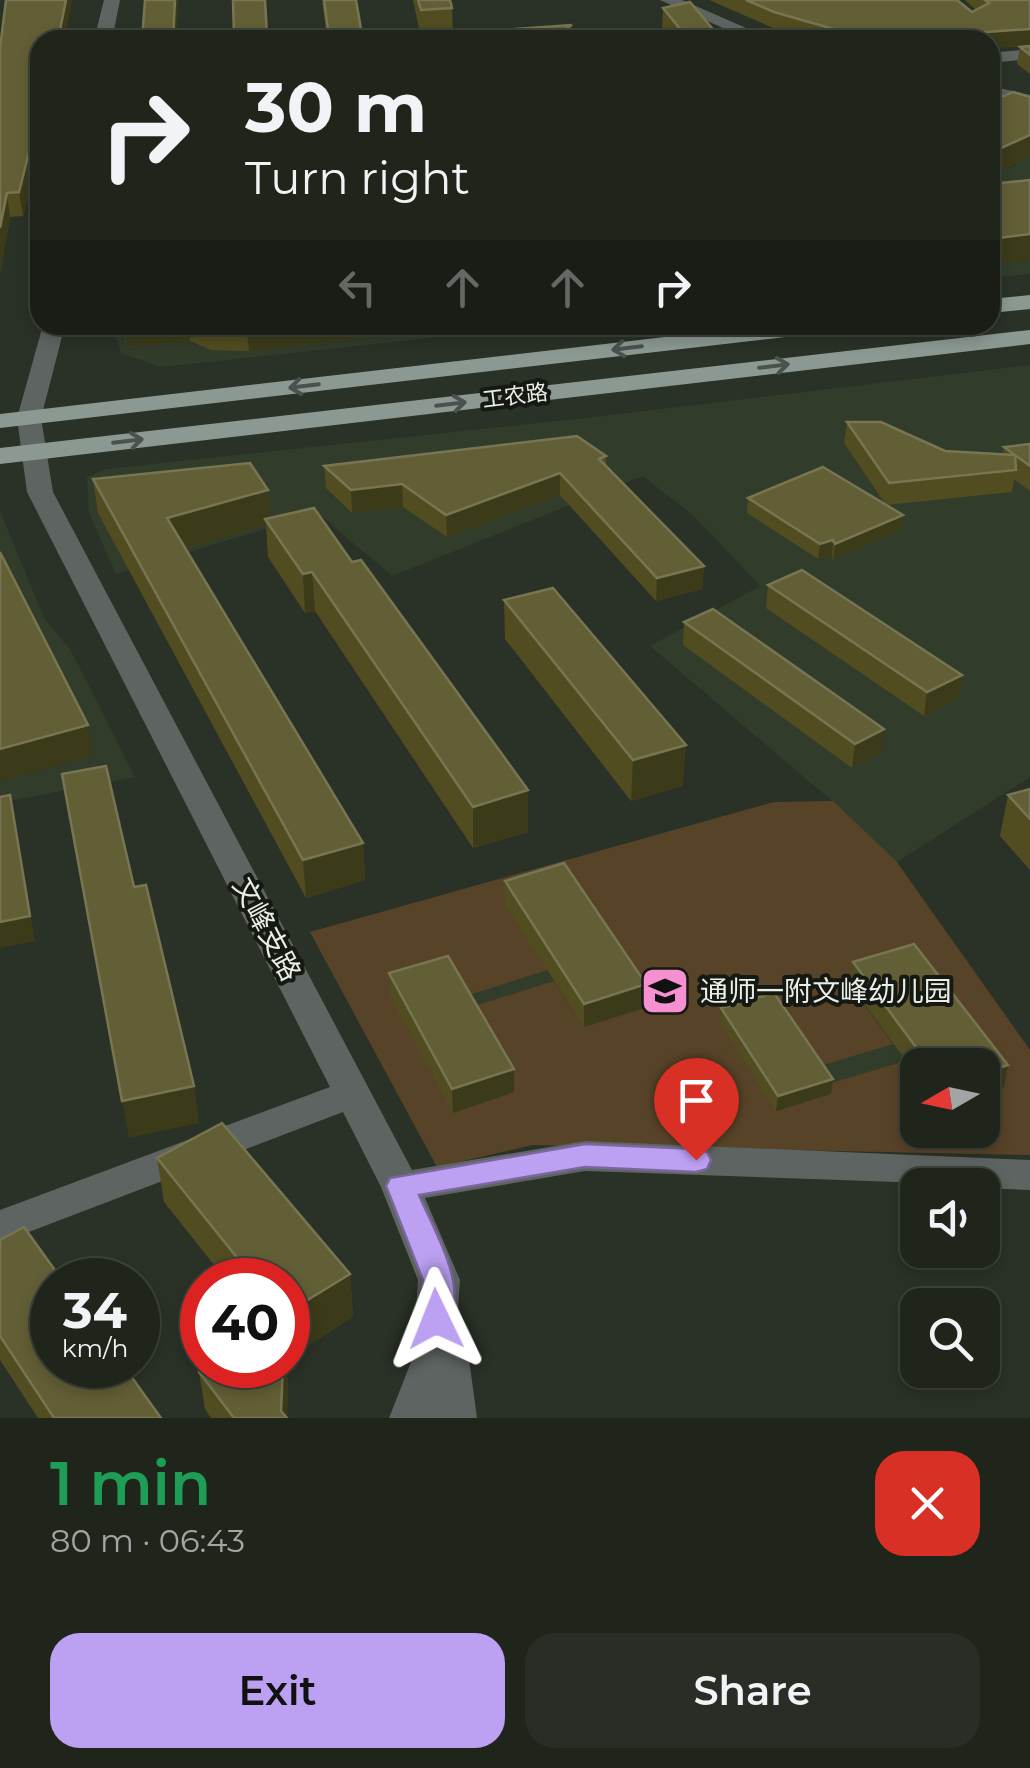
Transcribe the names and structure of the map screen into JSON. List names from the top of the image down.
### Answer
{
  "streets": {
    "main road": ["工农路"],
    "street": ["文峰支路"]
  },
  "crossings": [
    ["工农路", "文峰支路"]
  ],
  "places": {
    "school or university": ["通师一附文峰幼儿园"]
  },
  "north": "left",
  "page": {
    "turn": ["30 m", "Turn right"],
    "speed": "34 km/h",
    "limit": "40",
    "heading": ["1 min", "80 m · 06:43"],
    "buttons": ["Exit", "Share"]
  }
}
